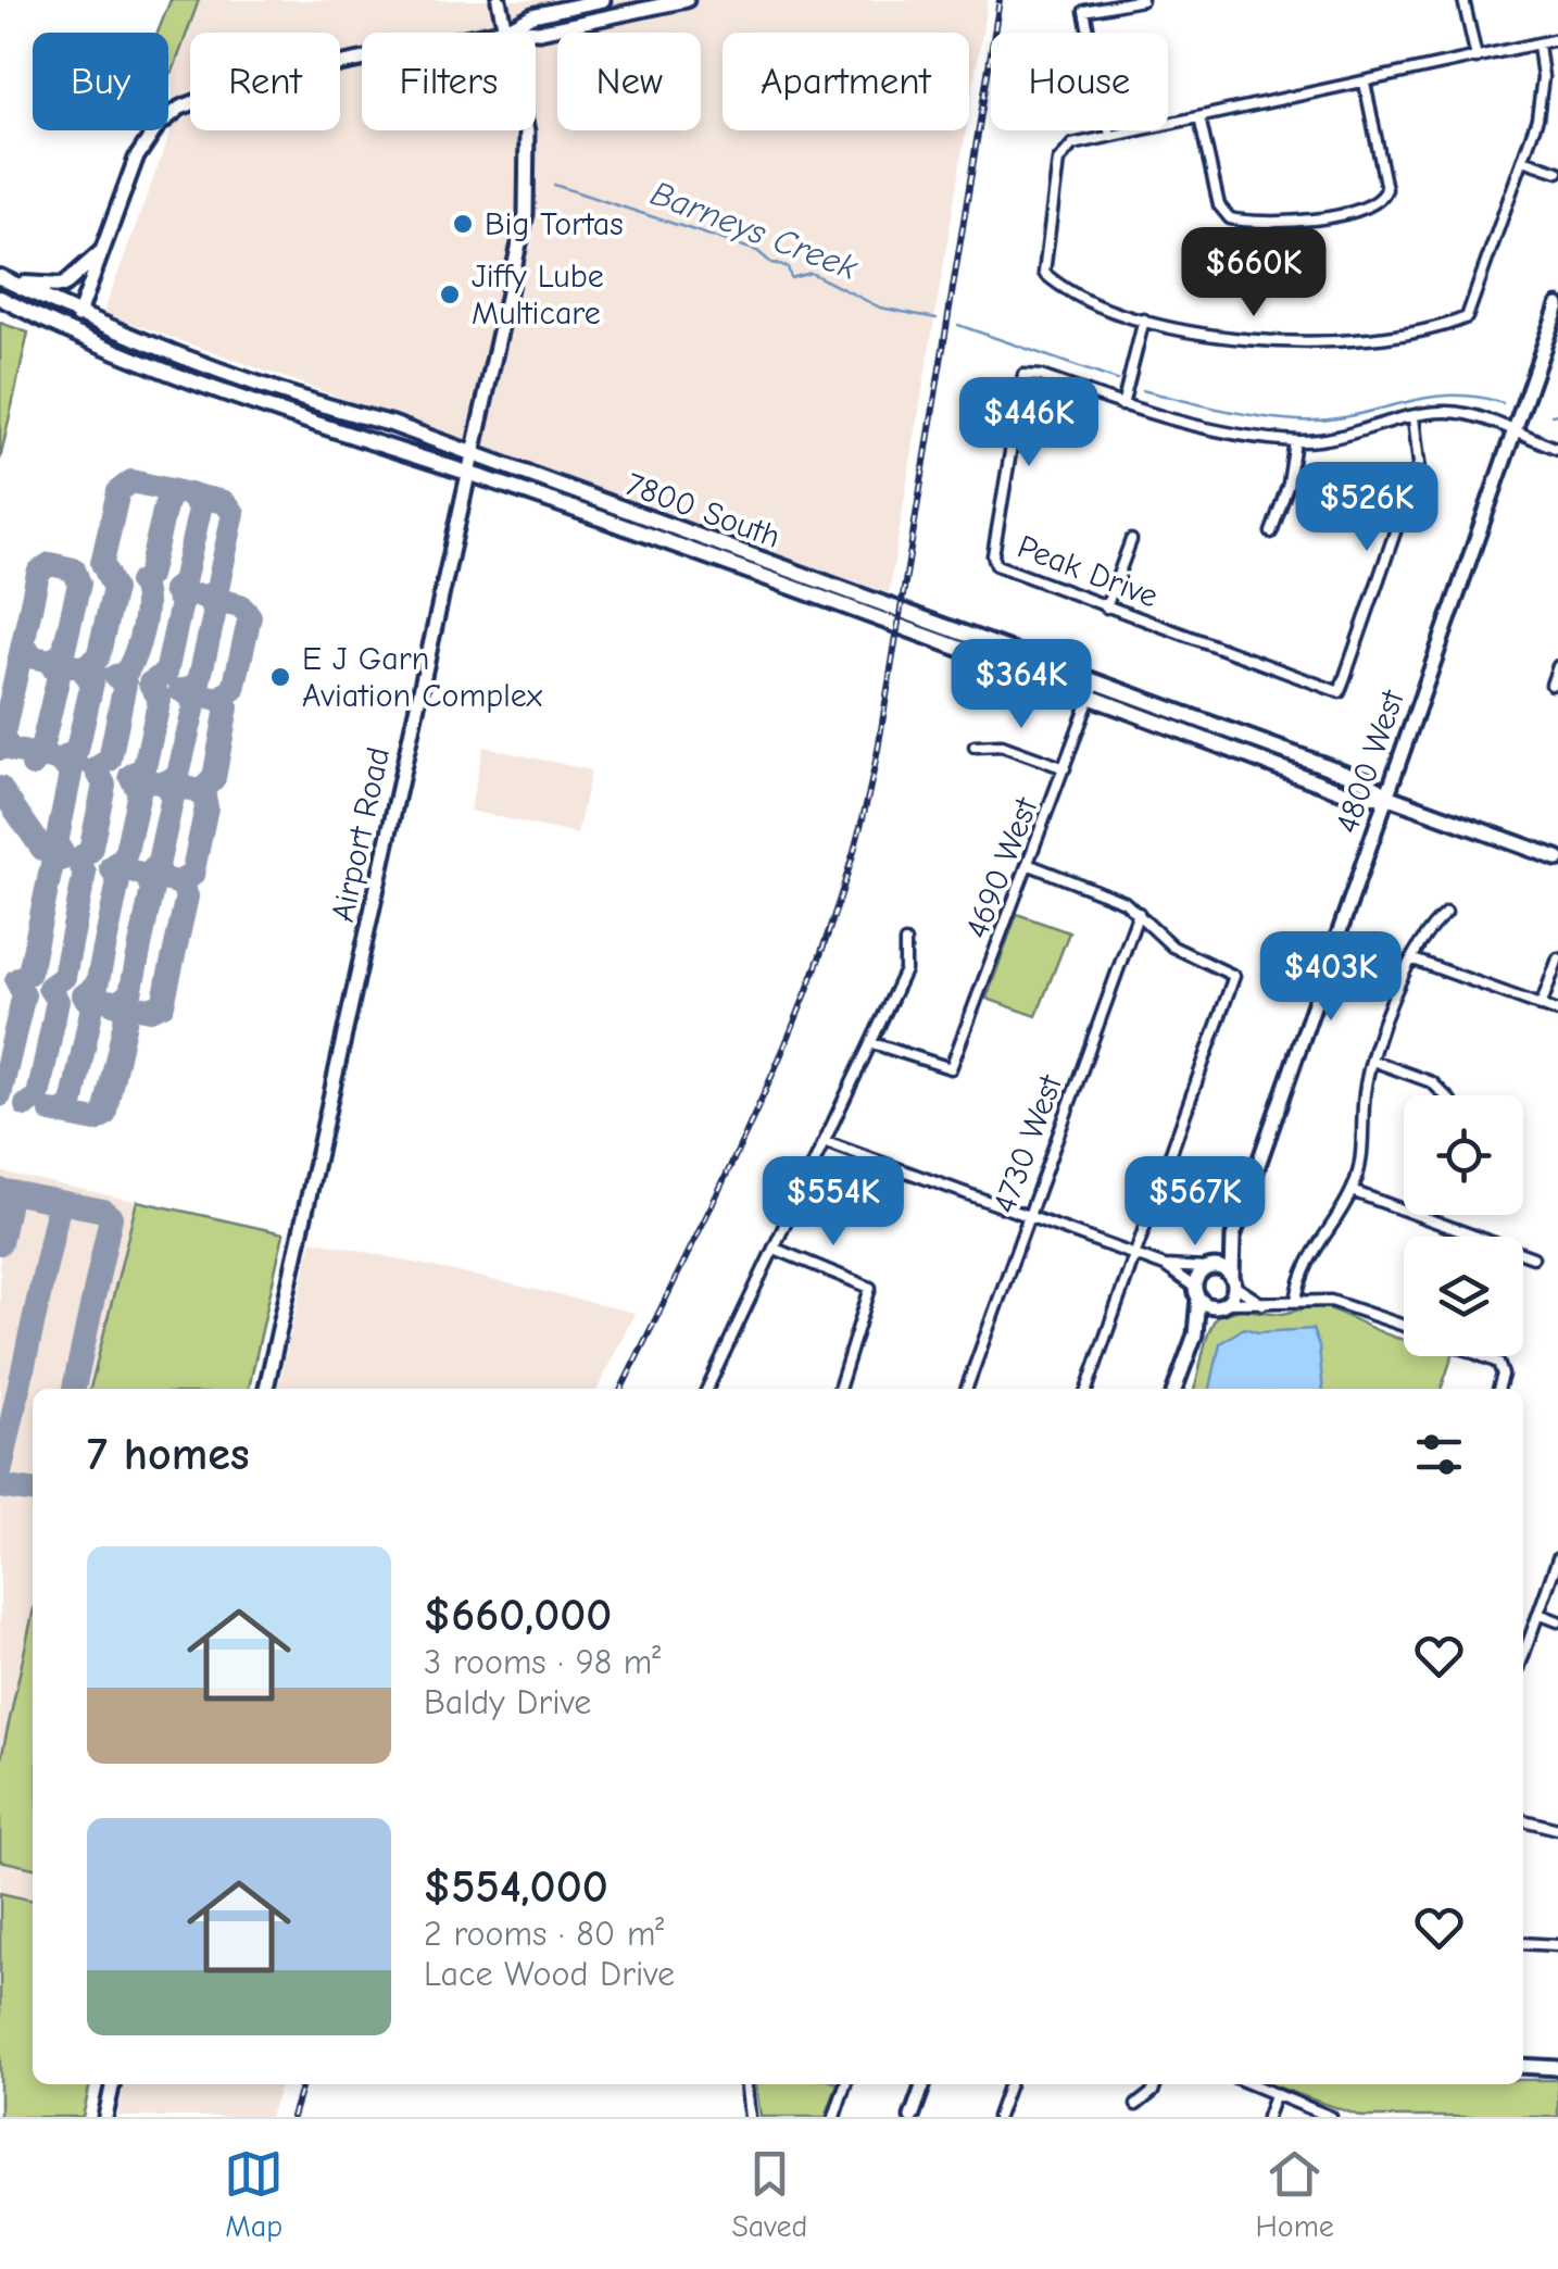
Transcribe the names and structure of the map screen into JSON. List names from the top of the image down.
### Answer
{
  "streets": {
    "main road": ["7800 South"],
    "street": [
      "Peak Drive",
      "4800 West",
      "Airport Road",
      "4690 West",
      "4730 West"
    ]
  },
  "crossings": [
    ["7800 South", "4800 West"],
    ["7800 South", "Airport Road"],
    ["7800 South", "4690 West"]
  ],
  "water": ["Barneys Creek"],
  "places": ["Big Tortas", "Jiffy Lube Multicare", "E J Garn Aviation Complex"],
  "page": {
    "chip": [
      "Buy",
      "Rent",
      "Filters",
      "New",
      "Apartment",
      "House"
    ],
    "price": [
      "$660K",
      "$446K",
      "$526K",
      "$364K",
      "$403K",
      "$554K",
      "$567K"
    ],
    "heading": "7 homes",
    "list": [
      {
        "name": "$660,000",
        "note": "3 rooms · 98 m² · Baldy Drive"
      },
      {
        "name": "$554,000",
        "note": "2 rooms · 80 m² · Lace Wood Drive"
      }
    ],
    "tabs": ["Map", "Saved", "Home"]
  }
}
